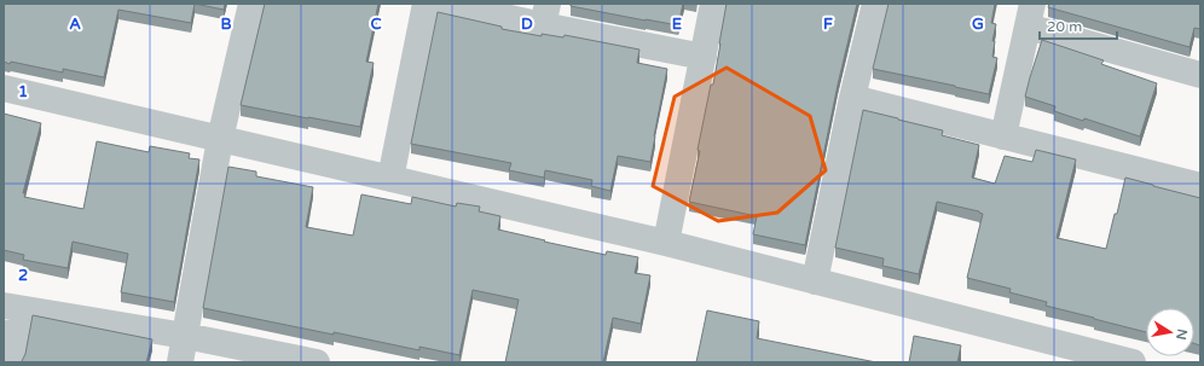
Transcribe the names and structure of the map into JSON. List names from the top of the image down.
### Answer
{
  "scale_bar": "20 m",
  "north": "right",
  "grid": {
    "columns": [
      "A",
      "B",
      "C",
      "D",
      "E",
      "F",
      "G"
    ],
    "rows": ["1", "2"]
  }
}
